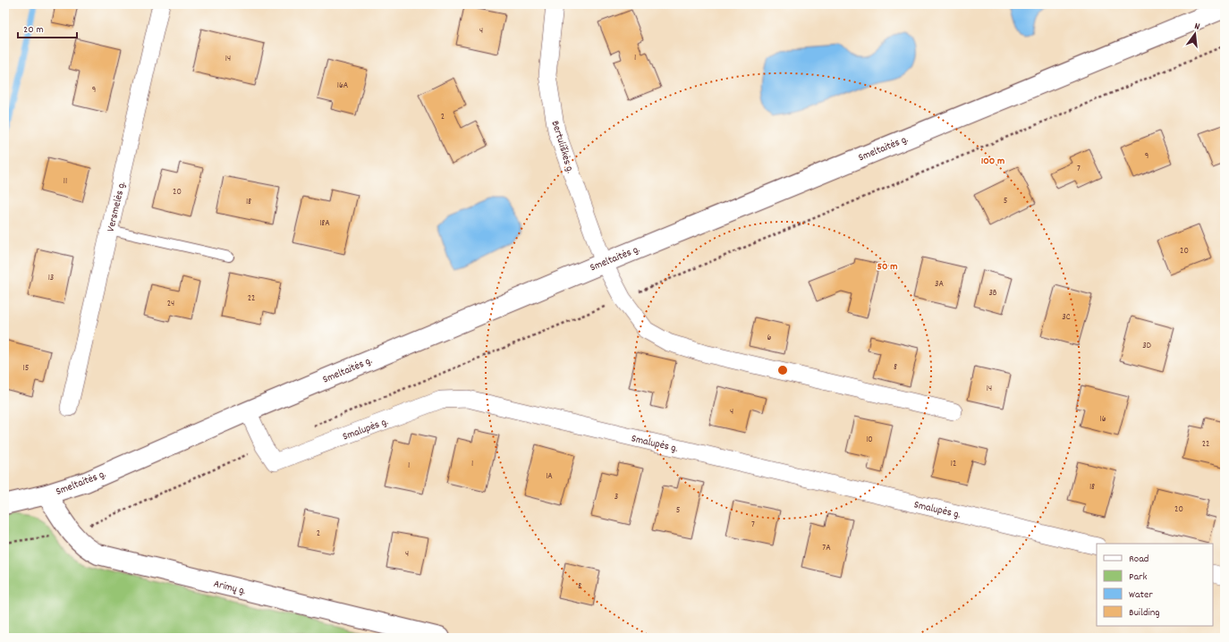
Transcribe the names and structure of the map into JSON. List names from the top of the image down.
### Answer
{
  "streets": {
    "main road": ["Smeltaitės g.", "Arimų g."],
    "street": ["Bertuliškės g.", "Versmelės g.", "Smalupės g."]
  },
  "crossings": [
    ["Bertuliškės g.", "Smeltaitės g."],
    ["Smeltaitės g.", "Smalupės g."],
    ["Smeltaitės g.", "Arimų g."]
  ],
  "house_numbers": [
    "4",
    "1",
    "14",
    "16A",
    "9",
    "2",
    "9",
    "7",
    "11",
    "20",
    "5",
    "18",
    "18A",
    "20",
    "13",
    "3A",
    "3B",
    "22",
    "24",
    "3C",
    "6",
    "3D",
    "8",
    "15",
    "14",
    "4",
    "16",
    "10",
    "22",
    "1",
    "12",
    "1",
    "1A",
    "18",
    "3",
    "20",
    "5",
    "7",
    "2",
    "7A",
    "4",
    "8"
  ],
  "legend": [
    "Road",
    "Park",
    "Water",
    "Building"
  ],
  "scale_bar": "20 m",
  "north": "top",
  "rings": ["100 m", "50 m"]
}
